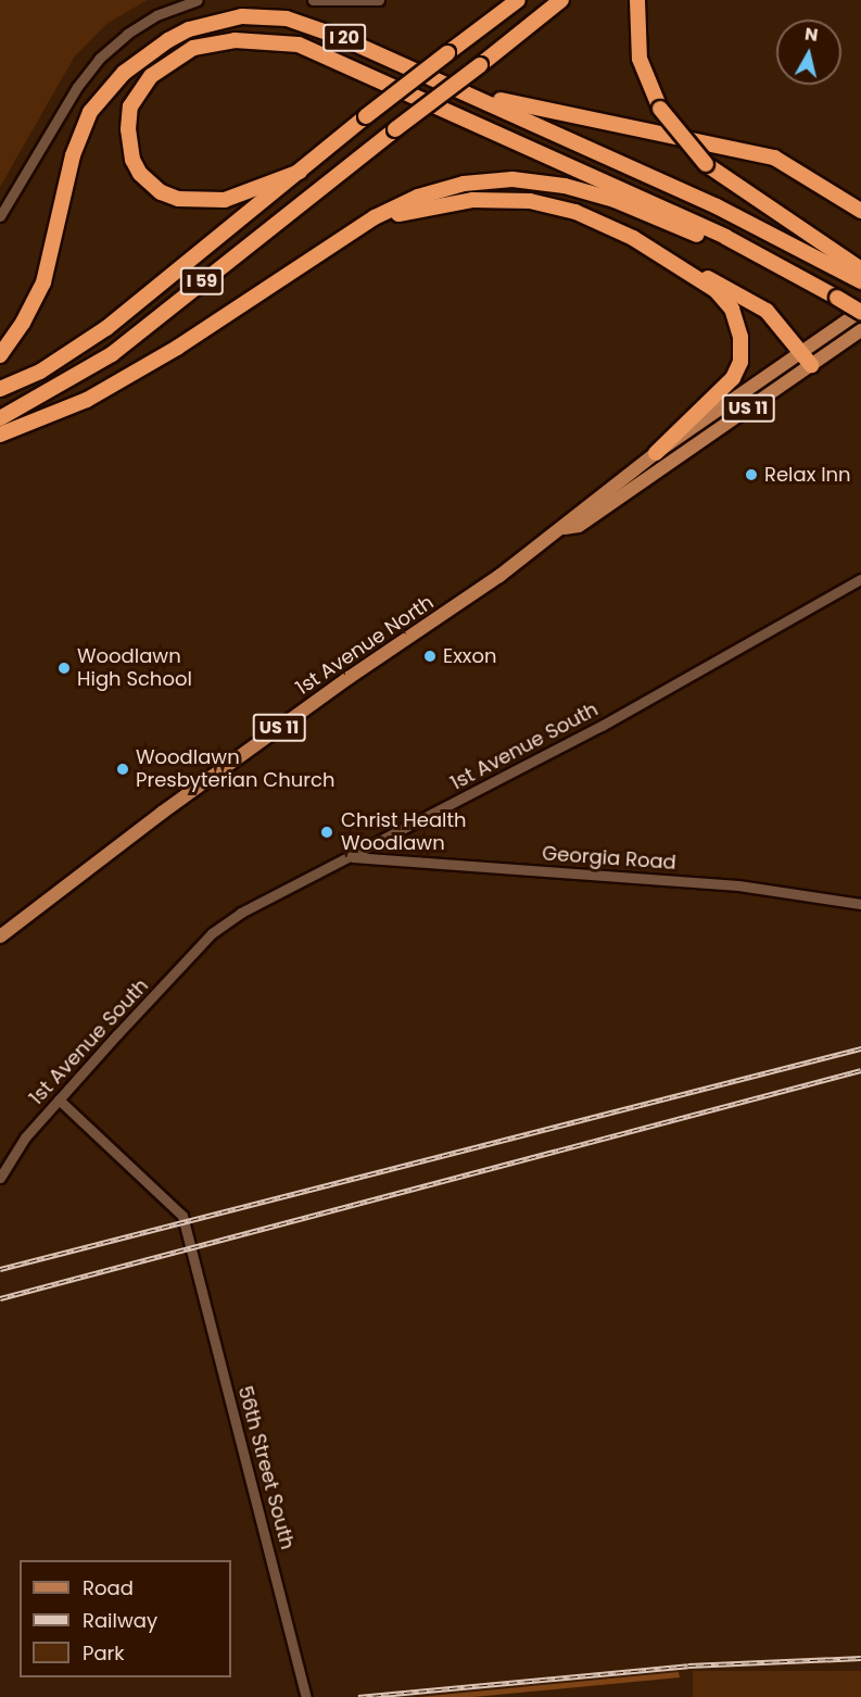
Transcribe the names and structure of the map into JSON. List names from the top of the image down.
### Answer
{
  "streets": {
    "highway": ["I 20", "I 59"],
    "main road": ["US 11", "1st Avenue North"],
    "street": ["1st Avenue South", "Georgia Road", "56th Street South"]
  },
  "crossings": [
    ["1st Avenue South", "Georgia Road"],
    ["1st Avenue South", "56th Street South"]
  ],
  "places": [
    "Relax Inn",
    "Exxon",
    "Woodlawn High School",
    "Woodlawn Presbyterian Church",
    "Christ Health Woodlawn"
  ],
  "legend": ["Road", "Railway", "Park"],
  "north": "top"
}
